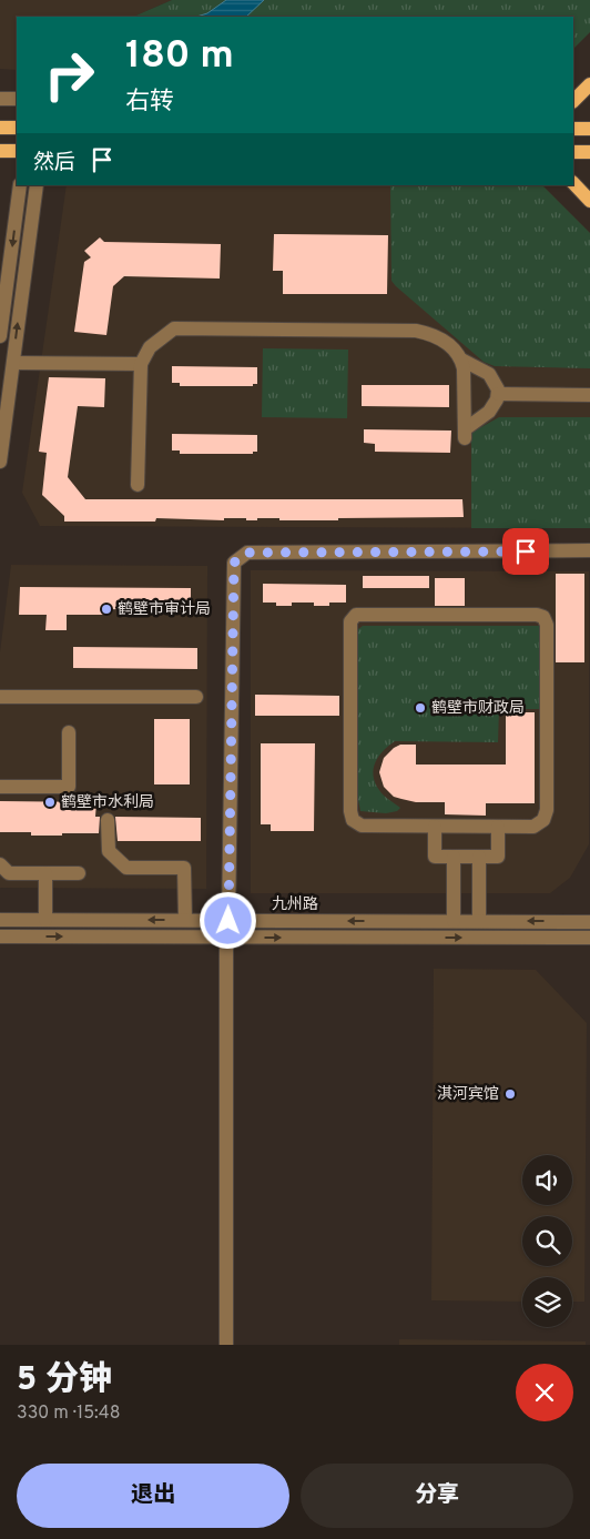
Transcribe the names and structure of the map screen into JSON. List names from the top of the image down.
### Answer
{
  "streets": {
    "street": ["九州路"]
  },
  "places": [
    "鹤壁市审计局",
    "鹤壁市财政局",
    "鹤壁市水利局",
    "淇河宾馆"
  ],
  "page": {
    "turn": ["180 m", "右转"],
    "then": "然后",
    "heading": ["5 分钟", "330 m · 15:48"],
    "buttons": ["退出", "分享"]
  }
}
